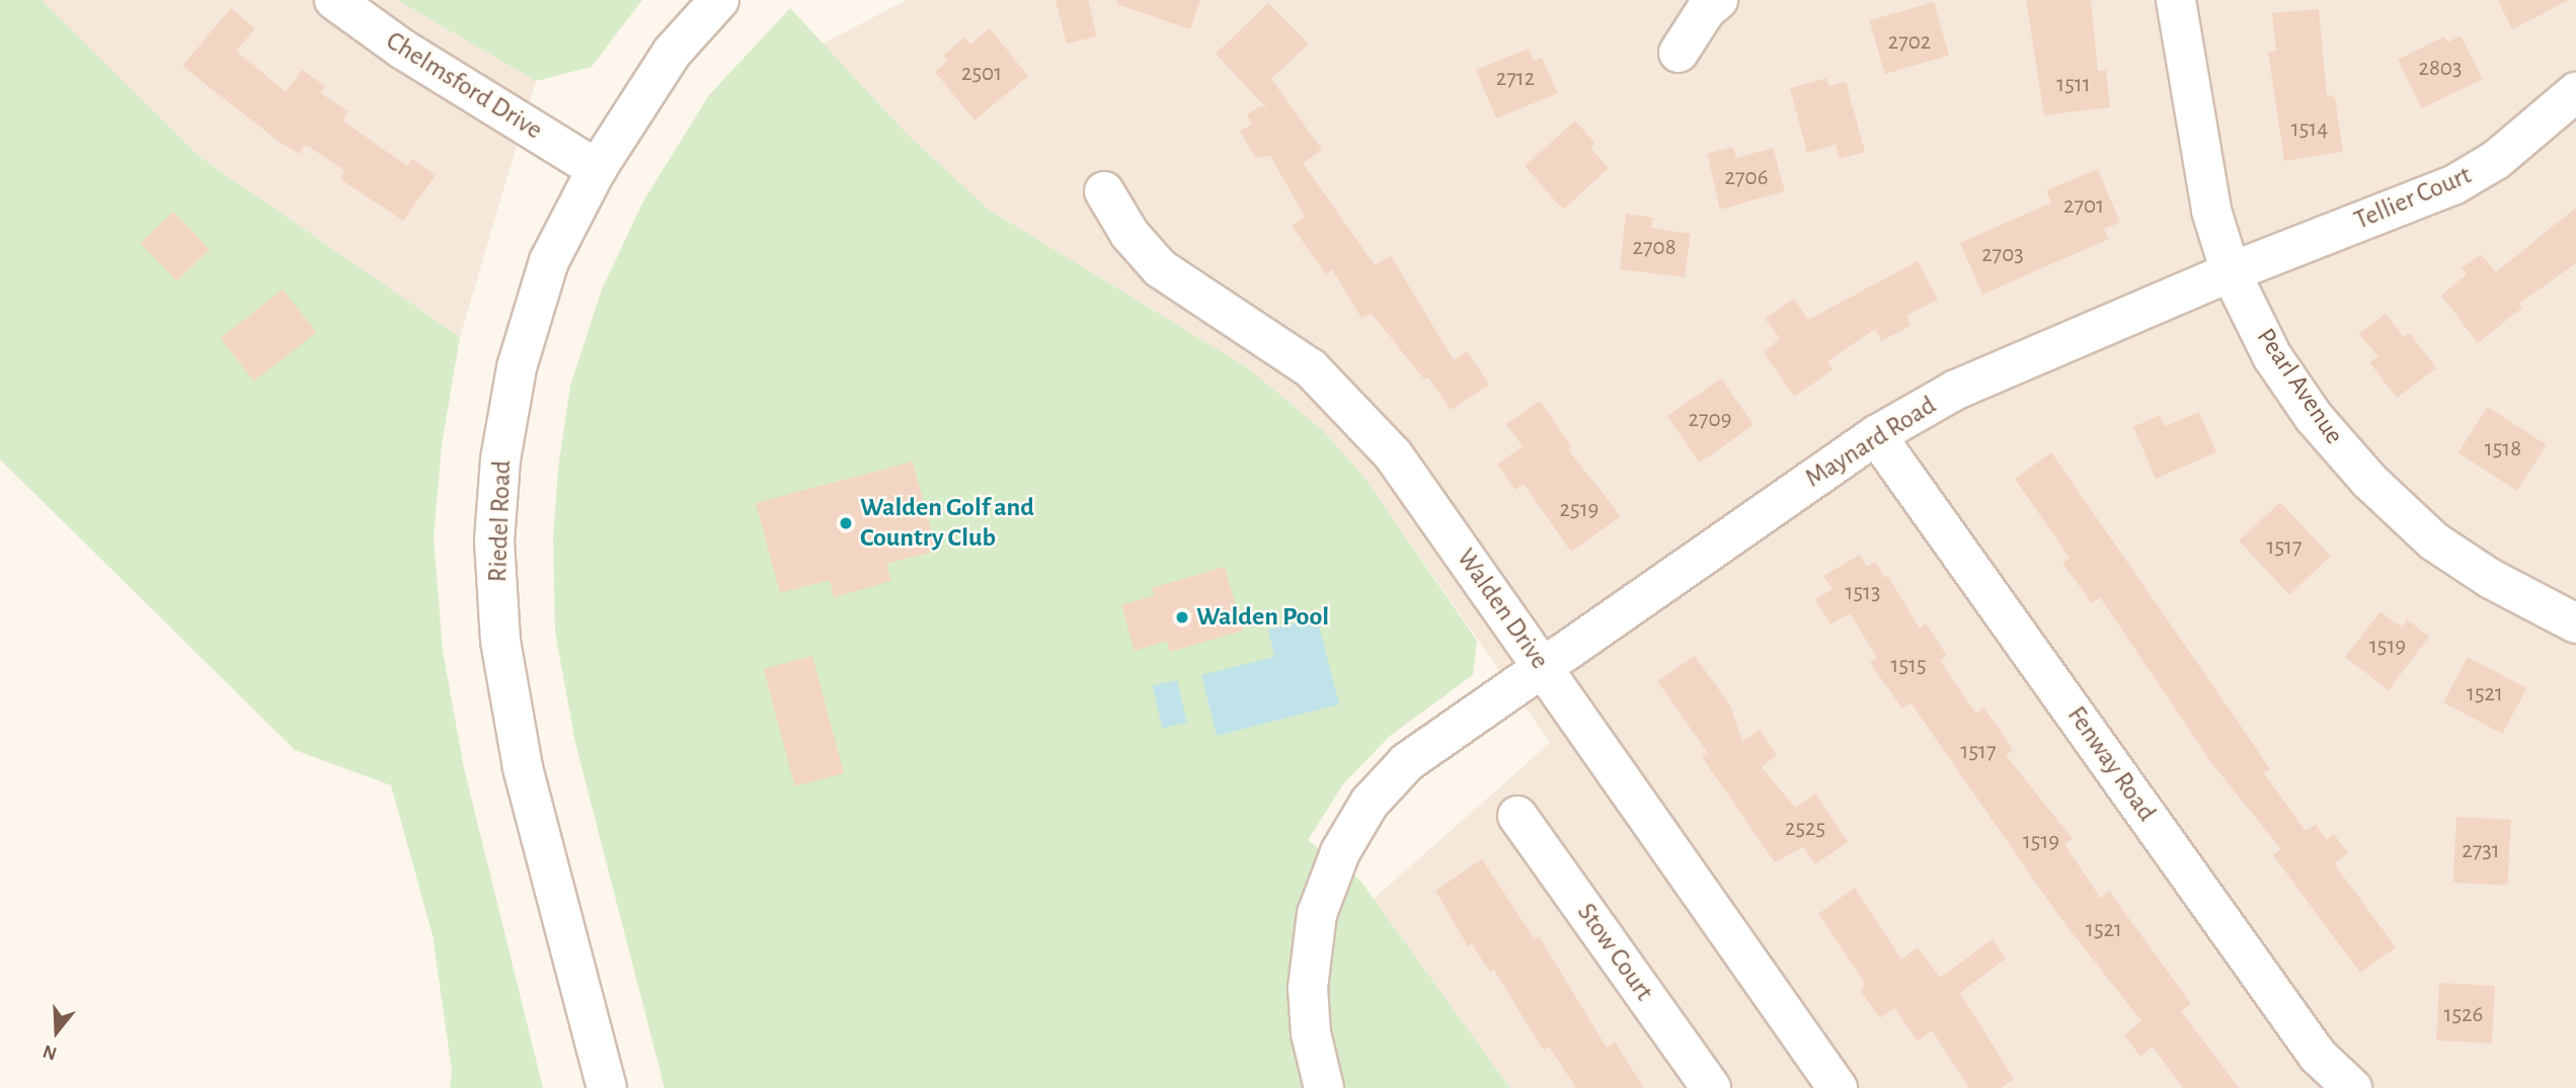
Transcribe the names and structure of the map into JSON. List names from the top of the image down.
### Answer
{
  "streets": {
    "street": [
      "Chelmsford Drive",
      "Tellier Court",
      "Pearl Avenue",
      "Maynard Road",
      "Riedel Road",
      "Walden Drive",
      "Fenway Road",
      "Stow Court"
    ]
  },
  "crossings": [
    ["Chelmsford Drive", "Riedel Road"],
    ["Tellier Court", "Pearl Avenue"],
    ["Tellier Court", "Maynard Road"],
    ["Pearl Avenue", "Maynard Road"],
    ["Maynard Road", "Walden Drive"],
    ["Maynard Road", "Fenway Road"]
  ],
  "places": ["Walden Golf and Country Club", "Walden Pool"],
  "house_numbers": [
    "2702",
    "2803",
    "2501",
    "2712",
    "1511",
    "1514",
    "2706",
    "2701",
    "2708",
    "2703",
    "2709",
    "1518",
    "2519",
    "1517",
    "1513",
    "1519",
    "1515",
    "1521",
    "1517",
    "2525",
    "1519",
    "2731",
    "1521",
    "1526"
  ],
  "north": "bottom"
}
